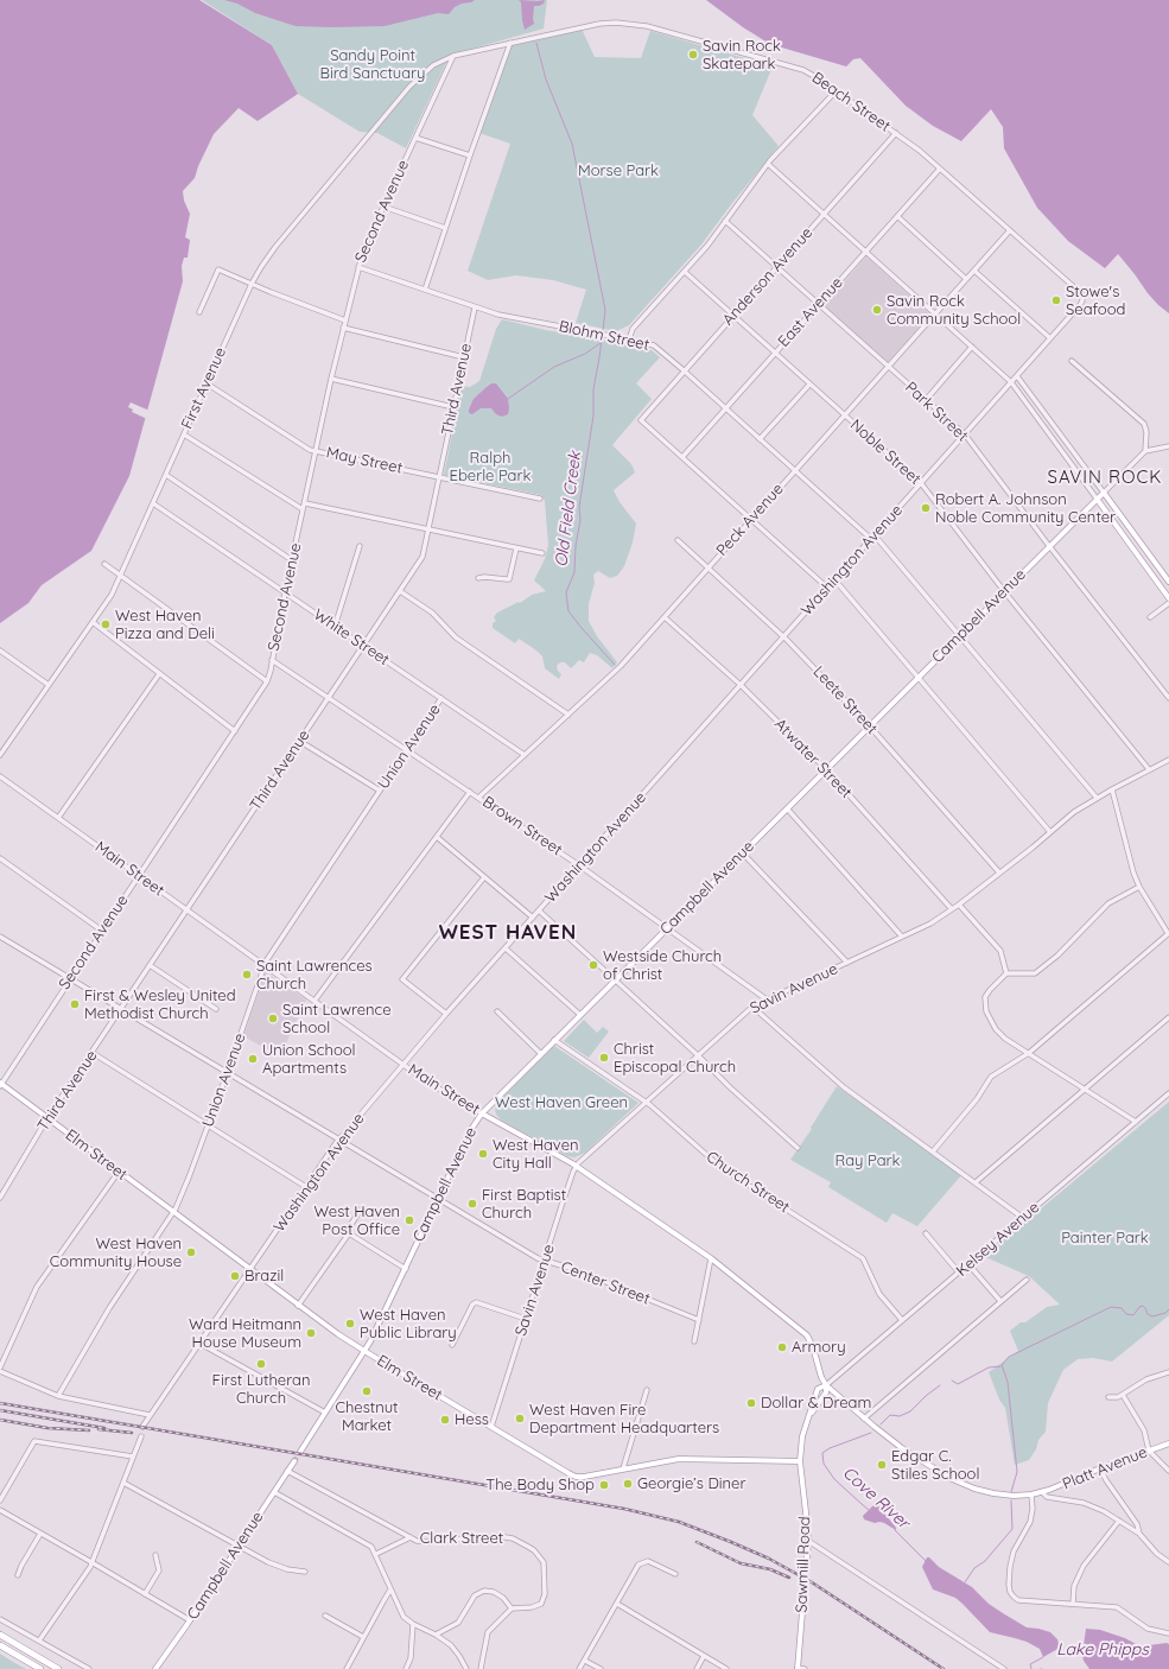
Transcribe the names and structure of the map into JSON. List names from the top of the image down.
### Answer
{
  "streets": {
    "main road": [
      "Campbell Avenue",
      "Main Street",
      "Elm Street",
      "Platt Avenue",
      "Sawmill Road"
    ],
    "street": [
      "Beach Street",
      "Second Avenue",
      "Anderson Avenue",
      "East Avenue",
      "Blohm Street",
      "First Avenue",
      "Third Avenue",
      "Park Street",
      "Noble Street",
      "May Street",
      "Peck Avenue",
      "Washington Avenue",
      "White Street",
      "Leete Street",
      "Union Avenue",
      "Atwater Street",
      "Brown Street",
      "Savin Avenue",
      "Church Street",
      "Kelsey Avenue",
      "Center Street",
      "Clark Street"
    ]
  },
  "crossings": [
    ["Beach Street", "Second Avenue"],
    ["Beach Street", "Anderson Avenue"],
    ["Beach Street", "East Avenue"],
    ["Beach Street", "First Avenue"],
    ["Beach Street", "Peck Avenue"],
    ["Beach Street", "Washington Avenue"],
    ["Second Avenue", "Blohm Street"],
    ["Second Avenue", "First Avenue"],
    ["Second Avenue", "May Street"],
    ["Second Avenue", "White Street"],
    ["Second Avenue", "Brown Street"],
    ["Second Avenue", "Main Street"],
    ["Second Avenue", "Elm Street"],
    ["Second Avenue", "Center Street"],
    ["Anderson Avenue", "East Avenue"],
    ["Anderson Avenue", "Blohm Street"],
    ["Anderson Avenue", "Park Street"],
    ["Anderson Avenue", "Noble Street"],
    ["East Avenue", "Blohm Street"],
    ["East Avenue", "Park Street"],
    ["East Avenue", "Noble Street"],
    ["Blohm Street", "Third Avenue"],
    ["Blohm Street", "Peck Avenue"],
    ["Blohm Street", "Washington Avenue"],
    ["Blohm Street", "Campbell Avenue"],
    ["Blohm Street", "Savin Avenue"],
    ["First Avenue", "May Street"],
    ["First Avenue", "White Street"],
    ["Third Avenue", "May Street"],
    ["Third Avenue", "White Street"],
    ["Third Avenue", "Brown Street"],
    ["Third Avenue", "Main Street"],
    ["Third Avenue", "Elm Street"],
    ["Third Avenue", "Center Street"],
    ["Park Street", "Peck Avenue"],
    ["Park Street", "Washington Avenue"],
    ["Park Street", "Campbell Avenue"],
    ["Noble Street", "Peck Avenue"],
    ["Noble Street", "Washington Avenue"],
    ["Noble Street", "Campbell Avenue"],
    ["Noble Street", "Savin Avenue"],
    ["Peck Avenue", "White Street"],
    ["Peck Avenue", "Leete Street"],
    ["Peck Avenue", "Atwater Street"],
    ["Peck Avenue", "Brown Street"],
    ["Washington Avenue", "Leete Street"],
    ["Washington Avenue", "Atwater Street"],
    ["Washington Avenue", "Brown Street"],
    ["Washington Avenue", "Main Street"],
    ["Washington Avenue", "Elm Street"],
    ["Washington Avenue", "Center Street"],
    ["Campbell Avenue", "Leete Street"],
    ["Campbell Avenue", "Atwater Street"],
    ["Campbell Avenue", "Brown Street"],
    ["Campbell Avenue", "Main Street"],
    ["Campbell Avenue", "Elm Street"],
    ["Campbell Avenue", "Church Street"],
    ["Campbell Avenue", "Center Street"],
    ["Campbell Avenue", "Clark Street"],
    ["White Street", "Union Avenue"],
    ["Leete Street", "Savin Avenue"],
    ["Union Avenue", "Brown Street"],
    ["Union Avenue", "Main Street"],
    ["Union Avenue", "Elm Street"],
    ["Union Avenue", "Center Street"],
    ["Atwater Street", "Savin Avenue"],
    ["Brown Street", "Savin Avenue"],
    ["Main Street", "Savin Avenue"],
    ["Main Street", "Kelsey Avenue"],
    ["Main Street", "Platt Avenue"],
    ["Main Street", "Sawmill Road"],
    ["Savin Avenue", "Elm Street"],
    ["Savin Avenue", "Church Street"],
    ["Savin Avenue", "Center Street"],
    ["Elm Street", "Sawmill Road"],
    ["Church Street", "Kelsey Avenue"],
    ["Kelsey Avenue", "Sawmill Road"]
  ],
  "districts": ["SAVIN ROCK", "WEST HAVEN"],
  "water": ["Old Field Creek", "Cove River", "Lake Phipps"],
  "parks": [
    "Sandy Point Bird Sanctuary",
    "Morse Park",
    "Ralph Eberle Park",
    "West Haven Green",
    "Ray Park",
    "Painter Park"
  ],
  "places": [
    "Savin Rock Skatepark",
    "Stowe's Seafood",
    "Savin Rock Community School",
    "Robert A. Johnson Noble Community Center",
    "West Haven Pizza and Deli",
    "Westside Church of Christ",
    "Saint Lawrences Church",
    "First & Wesley United Methodist Church",
    "Saint Lawrence School",
    "Christ Episcopal Church",
    "Union School Apartments",
    "West Haven City Hall",
    "First Baptist Church",
    "West Haven Post Office",
    "West Haven Community House",
    "Brazil",
    "West Haven Public Library",
    "Ward Heitmann House Museum",
    "Armory",
    "First Lutheran Church",
    "Chestnut Market",
    "Dollar & Dream",
    "West Haven Fire Department Headquarters",
    "Hess",
    "Edgar C. Stiles School",
    "Georgie’s Diner",
    "The Body Shop"
  ]
}
